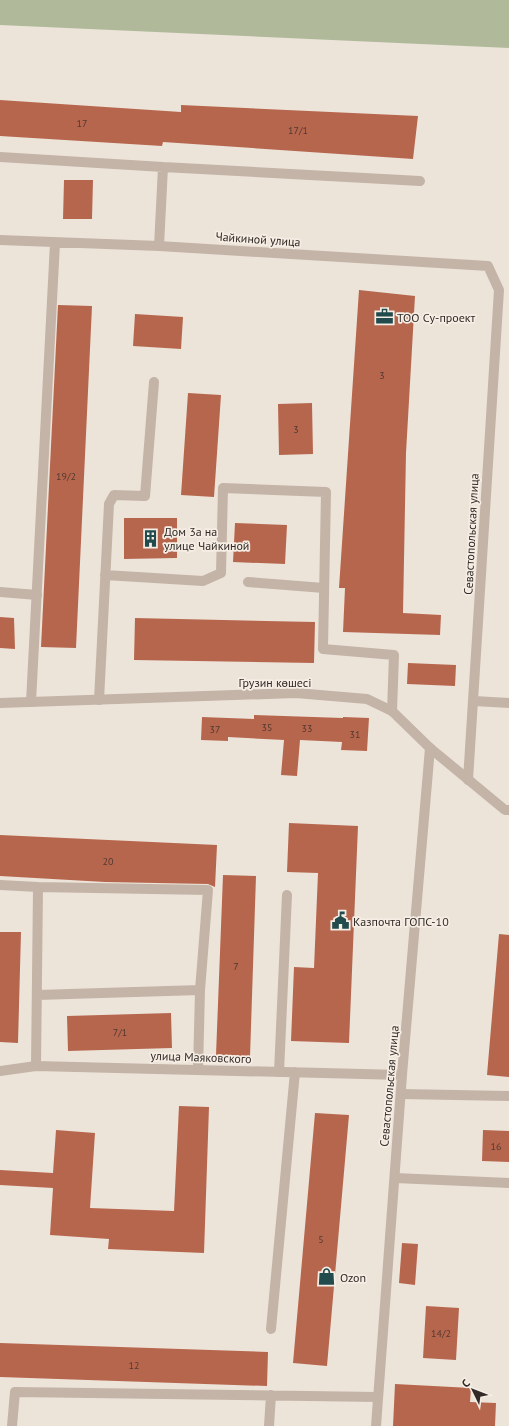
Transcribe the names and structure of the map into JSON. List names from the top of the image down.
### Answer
{
  "streets": {
    "street": [
      "Чайкиной улица",
      "Севастопольская улица",
      "Грузин көшесі",
      "улица Маяковского"
    ]
  },
  "crossings": [
    ["Чайкиной улица", "Севастопольская улица"],
    ["Севастопольская улица", "Грузин көшесі"],
    ["Севастопольская улица", "улица Маяковского"]
  ],
  "places": {
    "office": ["ТОО Су-проект"],
    "building": ["Дом 3а на улице Чайкиной"],
    "public building": ["Казпочта ГОПС-10"],
    "shop": ["Ozon"]
  },
  "house_numbers": [
    "17",
    "17/1",
    "3",
    "3",
    "19/2",
    "35",
    "33",
    "37",
    "31",
    "20",
    "7",
    "7/1",
    "16",
    "5",
    "14/2",
    "12"
  ],
  "north": "top left"
}
